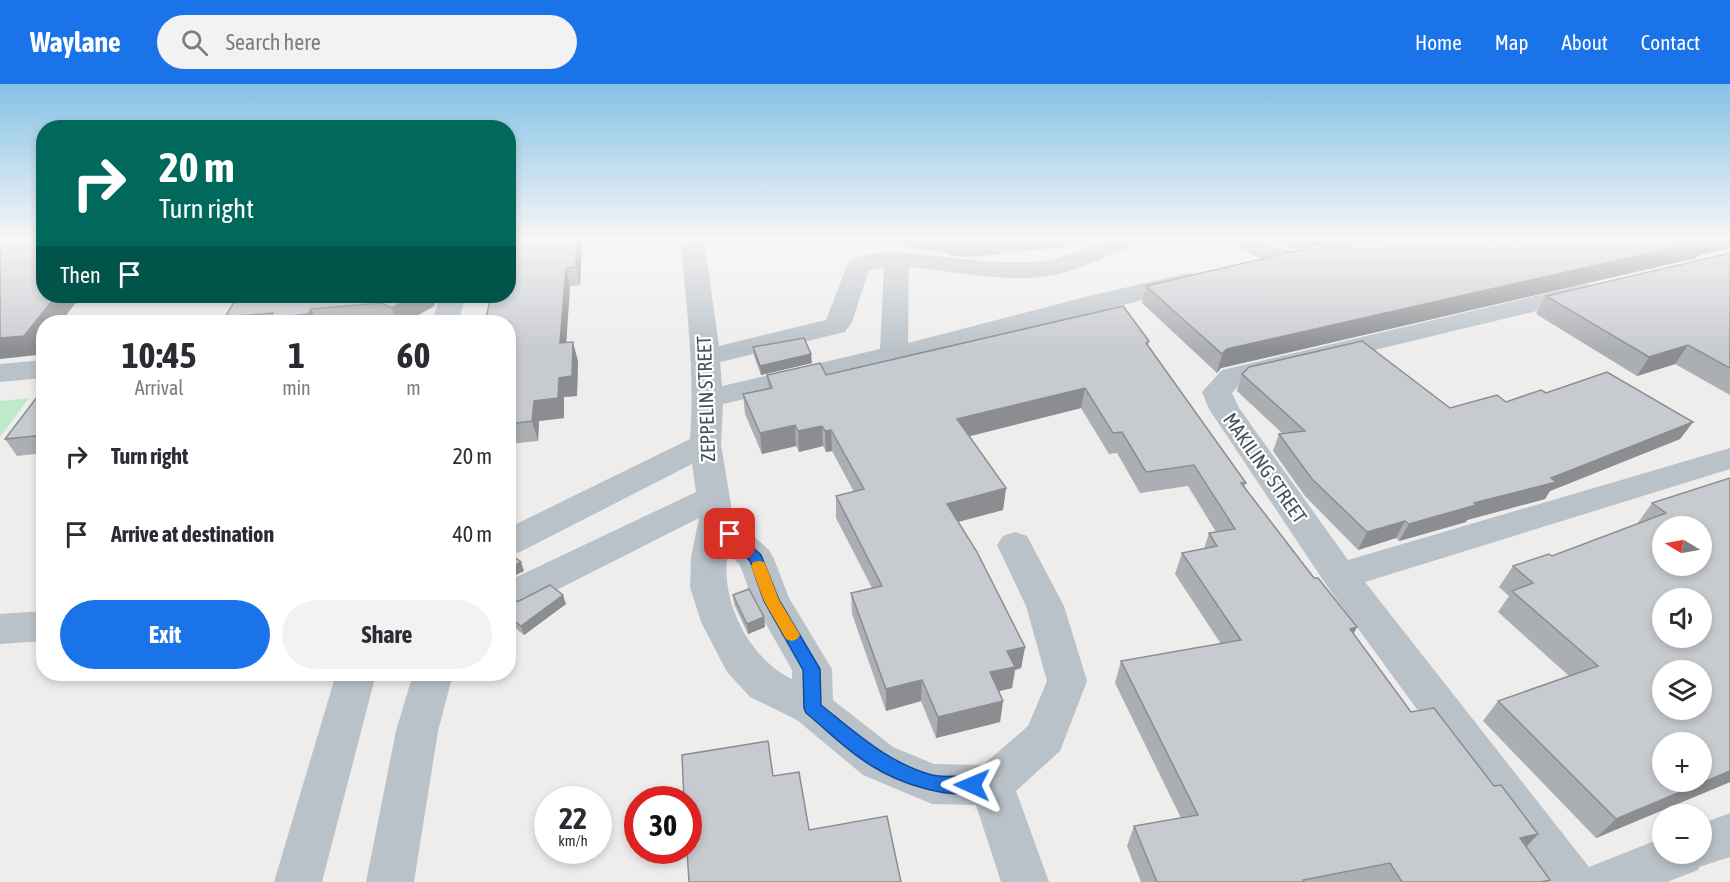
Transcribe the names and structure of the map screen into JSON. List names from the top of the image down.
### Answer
{
  "streets": {
    "street": ["ZEPPELIN STREET", "MAKILING STREET"]
  },
  "north": "left",
  "page": {
    "header": "Waylane",
    "search": "Search here",
    "nav": [
      "Home",
      "Map",
      "About",
      "Contact"
    ],
    "turn": ["20 m", "Turn right"],
    "then": "Then",
    "eta": [
      "10:45",
      "Arrival",
      "1",
      "min",
      "60",
      "m"
    ],
    "list": [
      {
        "name": "Turn right",
        "value": "20 m"
      },
      {
        "name": "Arrive at destination",
        "value": "40 m"
      }
    ],
    "map_buttons": ["+", "−"],
    "buttons": ["Exit", "Share"],
    "speed": "22 km/h",
    "limit": "30"
  }
}
